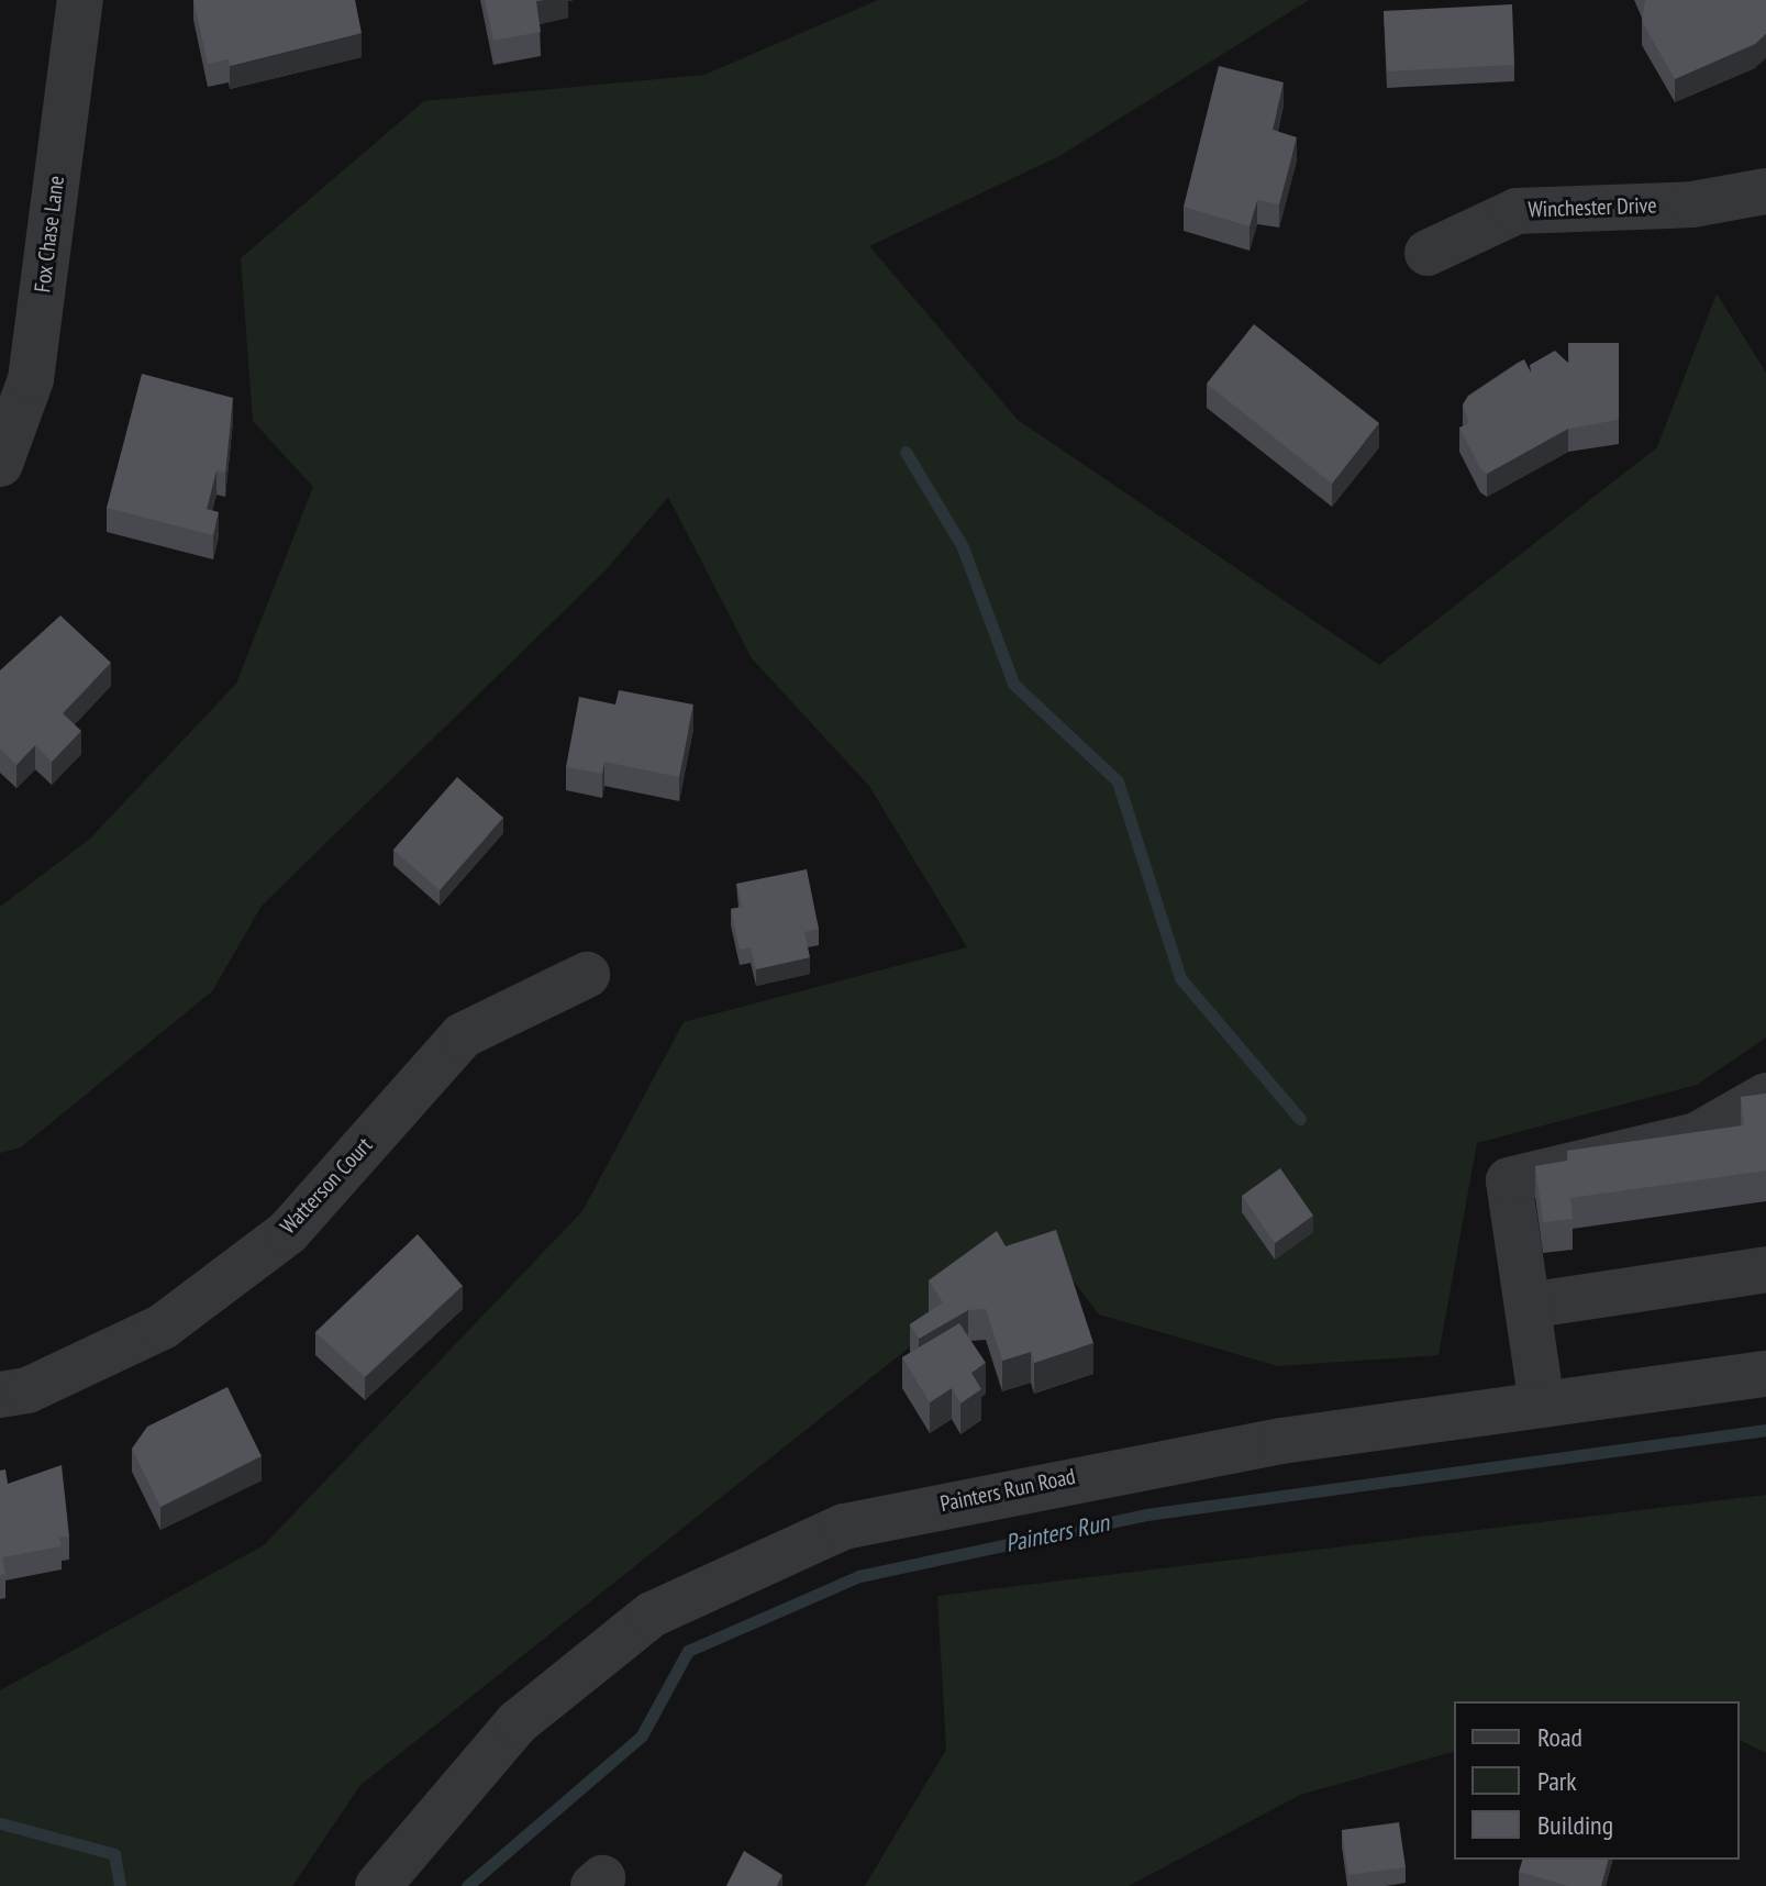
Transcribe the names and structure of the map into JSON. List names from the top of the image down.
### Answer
{
  "streets": {
    "street": [
      "Winchester Drive",
      "Fox Chase Lane",
      "Watterson Court",
      "Painters Run Road"
    ]
  },
  "water": ["Painters Run"],
  "legend": ["Road", "Park", "Building"]
}
